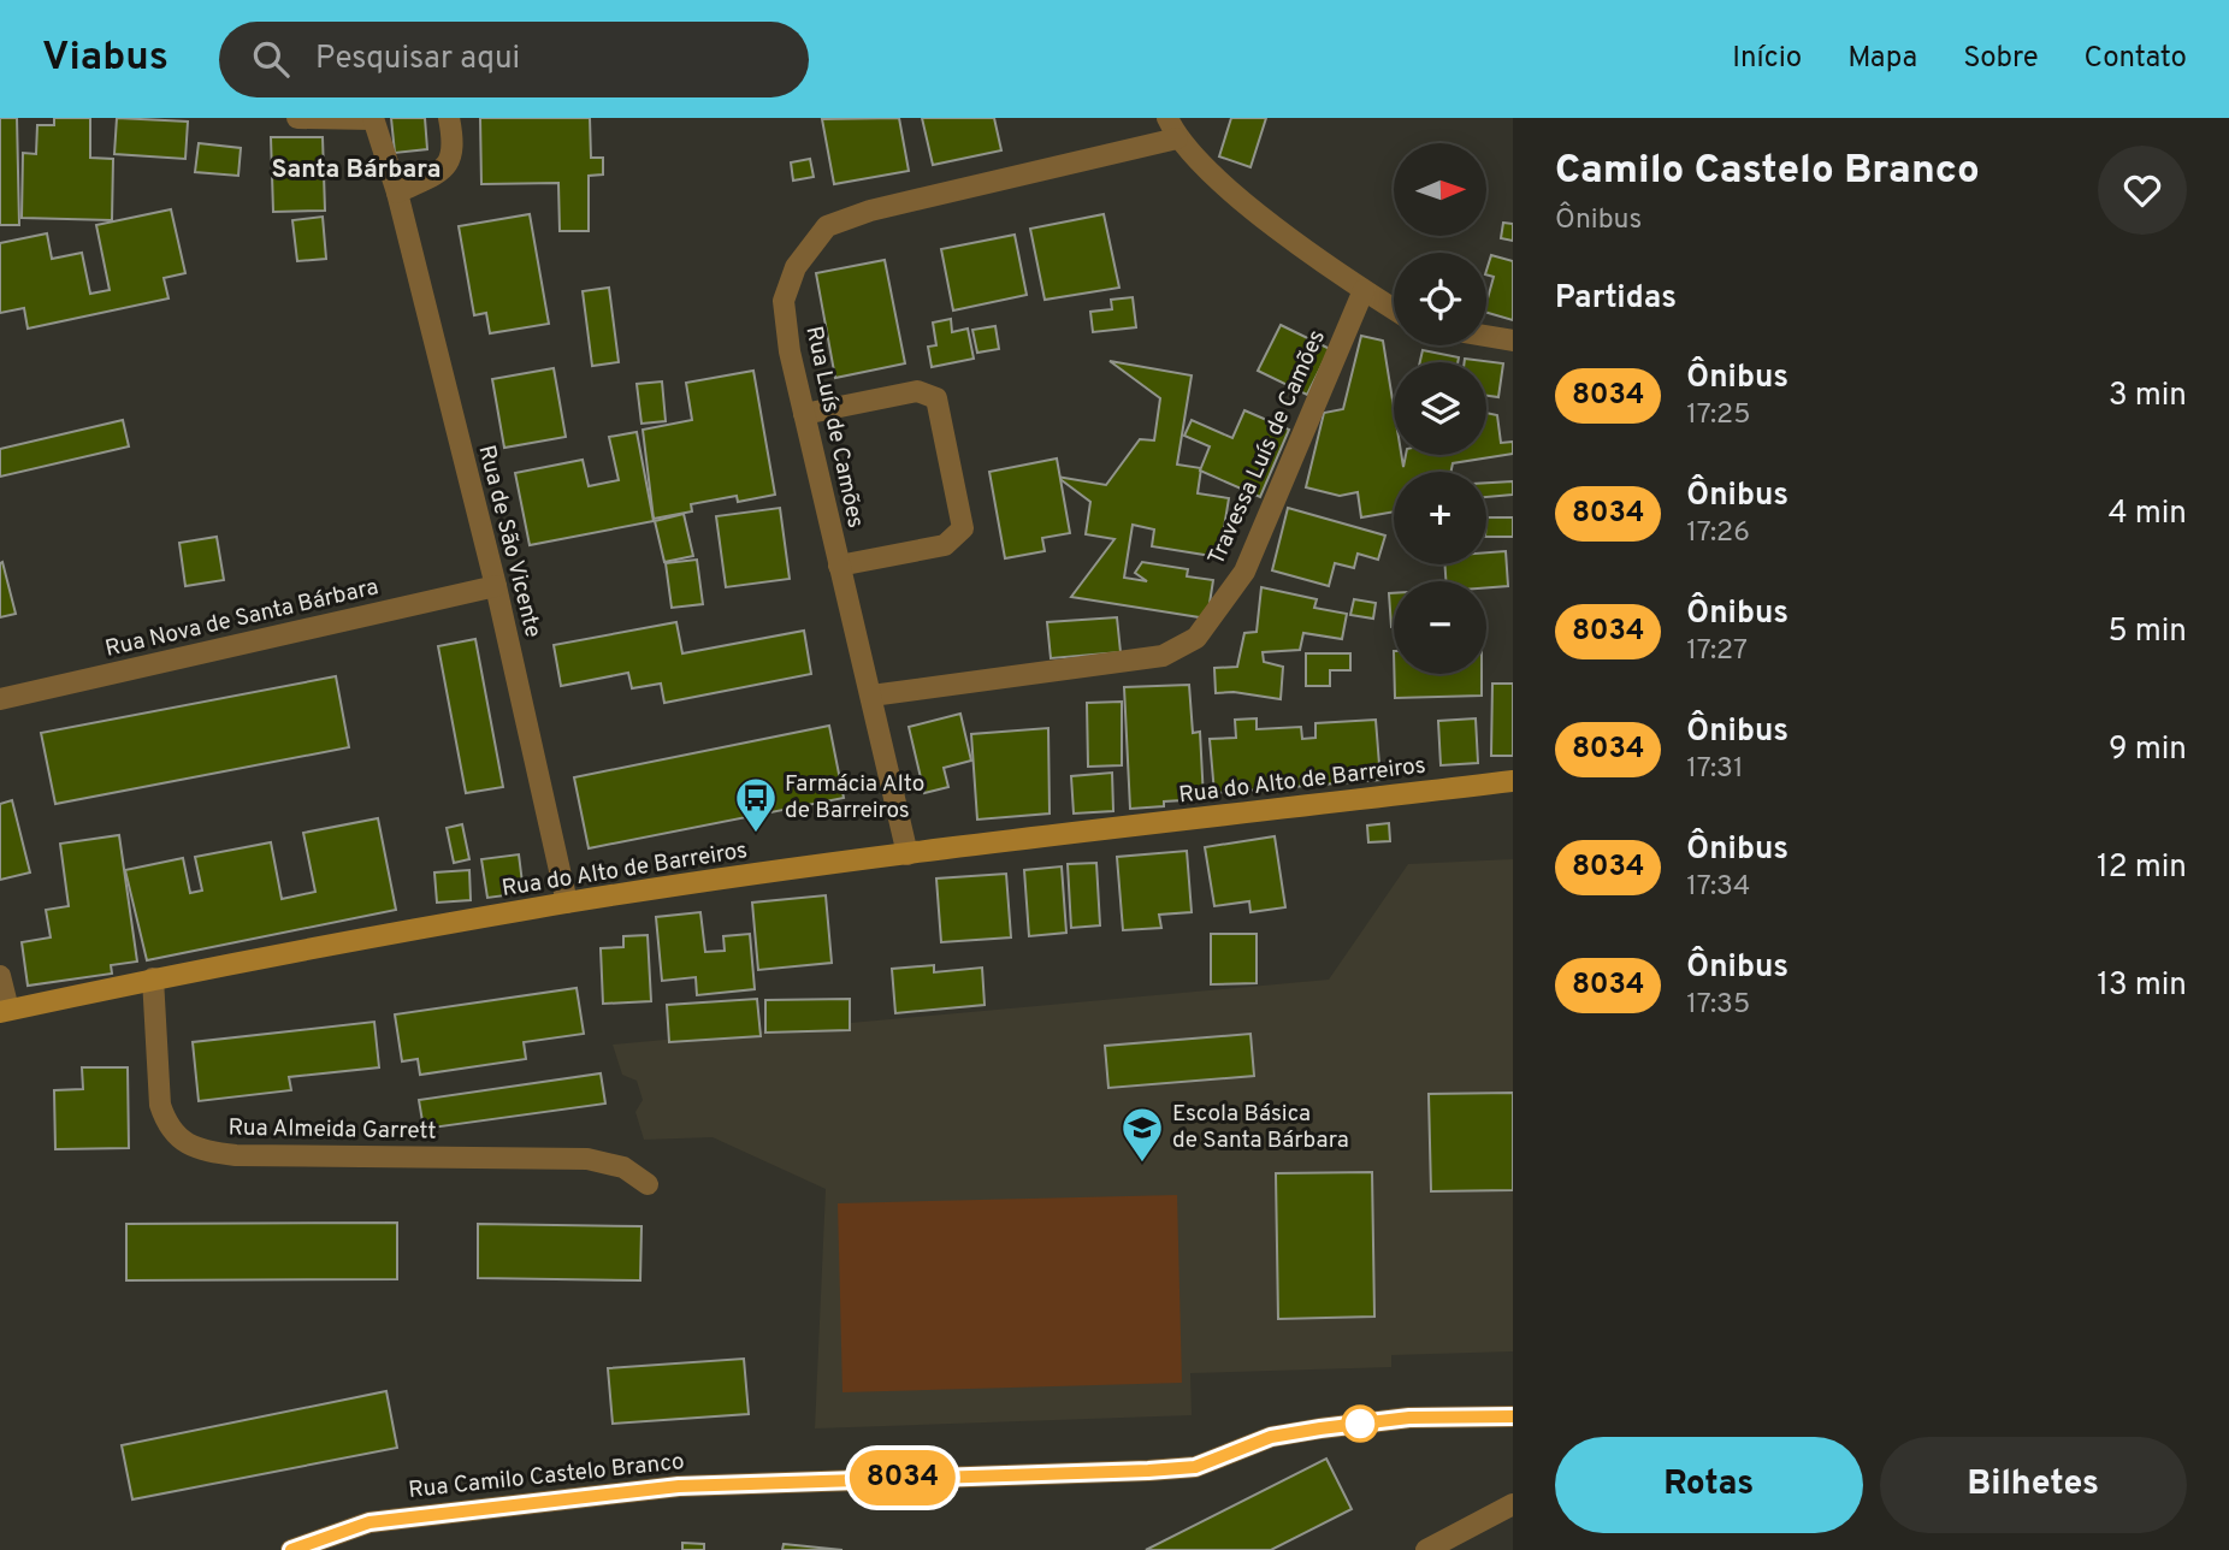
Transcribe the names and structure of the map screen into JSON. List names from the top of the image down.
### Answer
{
  "streets": {
    "street": [
      "Rua Luís de Camões",
      "Travessa Luís de Camões",
      "Rua de São Vicente",
      "Rua Nova de Santa Bárbara",
      "Rua do Alto de Barreiros",
      "Rua Almeida Garrett",
      "Rua Camilo Castelo Branco"
    ]
  },
  "crossings": [
    ["Rua Luís de Camões", "Travessa Luís de Camões"],
    ["Rua Luís de Camões", "Rua do Alto de Barreiros"],
    ["Rua de São Vicente", "Rua Nova de Santa Bárbara"],
    ["Rua de São Vicente", "Rua do Alto de Barreiros"],
    ["Rua do Alto de Barreiros", "Rua Almeida Garrett"]
  ],
  "districts": ["Santa Bárbara"],
  "places": {
    "bus stop": ["Farmácia Alto de Barreiros"],
    "school or university": ["Escola Básica de Santa Bárbara"]
  },
  "lines": ["bus line 8034"],
  "north": "right",
  "page": {
    "header": "Viabus",
    "search": "Pesquisar aqui",
    "nav": [
      "Início",
      "Mapa",
      "Sobre",
      "Contato"
    ],
    "on_map": "8034",
    "heading": [
      ["Camilo Castelo Branco", "Ônibus"],
      "Partidas"
    ],
    "map_buttons": ["+", "−"],
    "list": [
      {
        "mark": "8034",
        "name": "Ônibus",
        "note": "17:25",
        "value": "3 min"
      },
      {
        "mark": "8034",
        "name": "Ônibus",
        "note": "17:26",
        "value": "4 min"
      },
      {
        "mark": "8034",
        "name": "Ônibus",
        "note": "17:27",
        "value": "5 min"
      },
      {
        "mark": "8034",
        "name": "Ônibus",
        "note": "17:31",
        "value": "9 min"
      },
      {
        "mark": "8034",
        "name": "Ônibus",
        "note": "17:34",
        "value": "12 min"
      },
      {
        "mark": "8034",
        "name": "Ônibus",
        "note": "17:35",
        "value": "13 min"
      }
    ],
    "buttons": ["Rotas", "Bilhetes"]
  }
}
